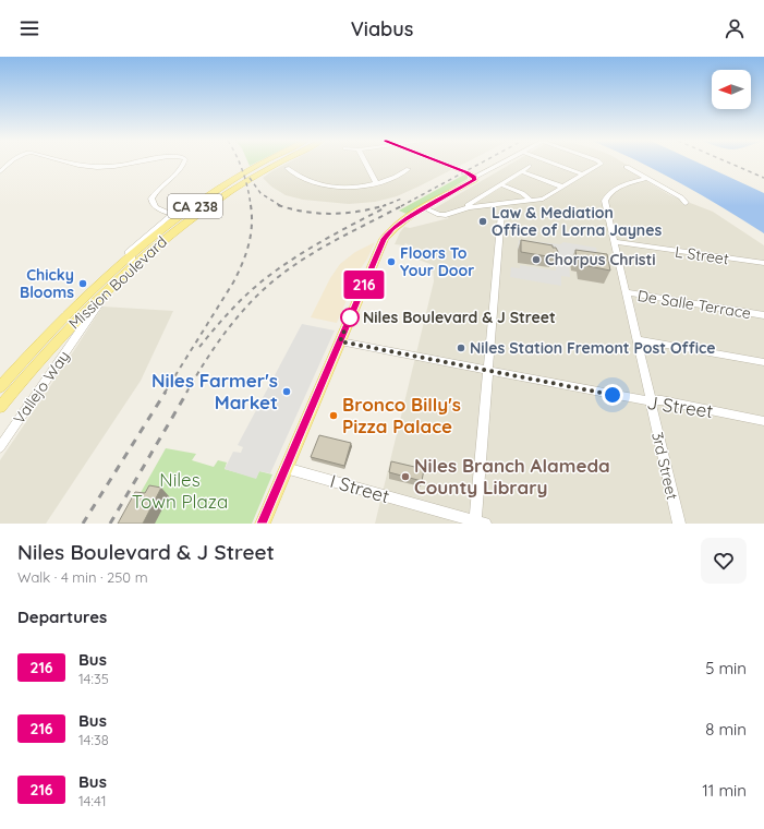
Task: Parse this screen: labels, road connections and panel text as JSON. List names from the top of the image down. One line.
{"streets":{"main road":["CA 238","Mission Boulevard"],"street":["L Street","De Salle Terrace","Vallejo Way","J Street","3rd Street","I Street"]},"crossings":[["L Street","3rd Street"],["Mission Boulevard","Vallejo Way"],["De Salle Terrace","3rd Street"],["J Street","3rd Street"]],"parks":["Niles Town Plaza"],"places":["Law & Mediation Office of Lorna Jaynes","Chorpus Christi","Floors To Your Door","Chicky Blooms","Niles Boulevard & J Street","Niles Station Fremont Post Office","Niles Farmer's Market","Bronco Billy's Pizza Palace","Niles Branch Alameda County Library"],"lines":["bus line 216"],"north":"left","page":{"header":"Viabus","on_map":"216","heading":[["Niles Boulevard & J Street","Walk · 4 min · 250 m"],"Departures"],"list":[{"mark":"216","name":"Bus","note":"14:35","value":"5 min"},{"mark":"216","name":"Bus","note":"14:38","value":"8 min"},{"mark":"216","name":"Bus","note":"14:41","value":"11 min"}]}}
